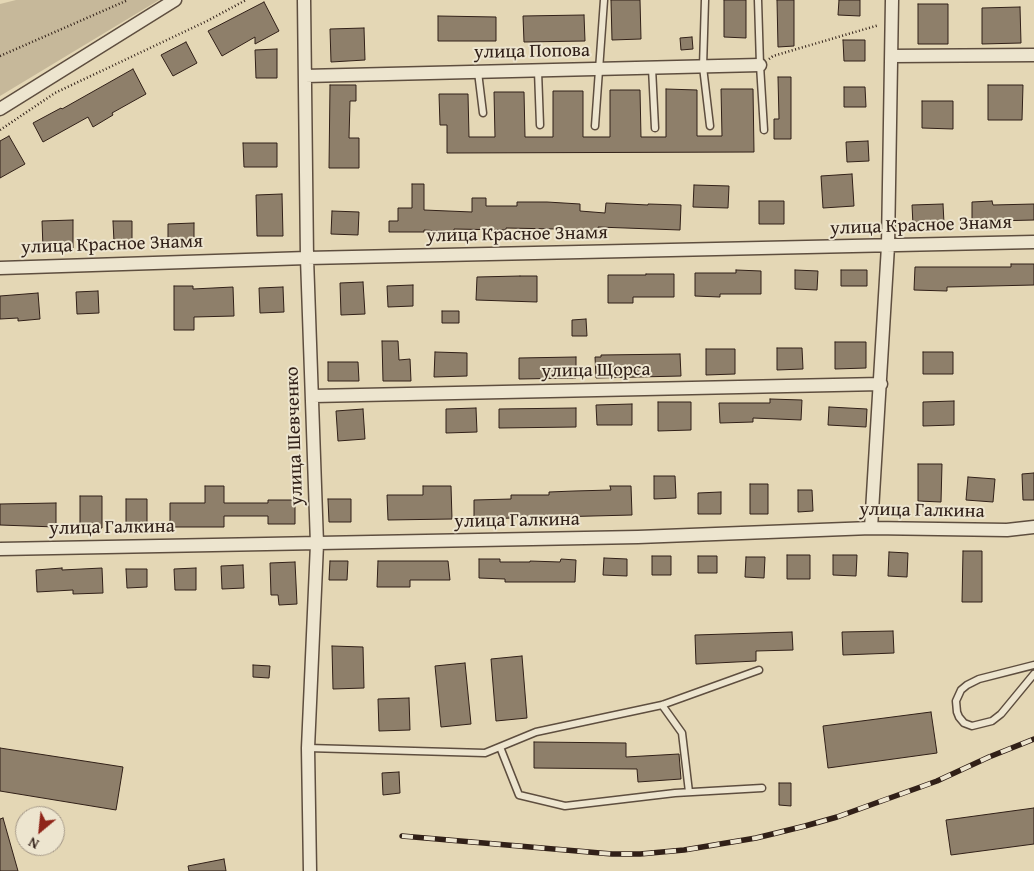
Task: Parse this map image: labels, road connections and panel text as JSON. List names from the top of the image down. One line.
{"streets":{"street":["улица Попова","улица Красное Знамя","улица Щорса","улица Шевченко","улица Галкина"]},"crossings":[["улица Попова","улица Шевченко"],["улица Красное Знамя","улица Шевченко"],["улица Щорса","улица Шевченко"],["улица Шевченко","улица Галкина"]],"north":"bottom left"}
